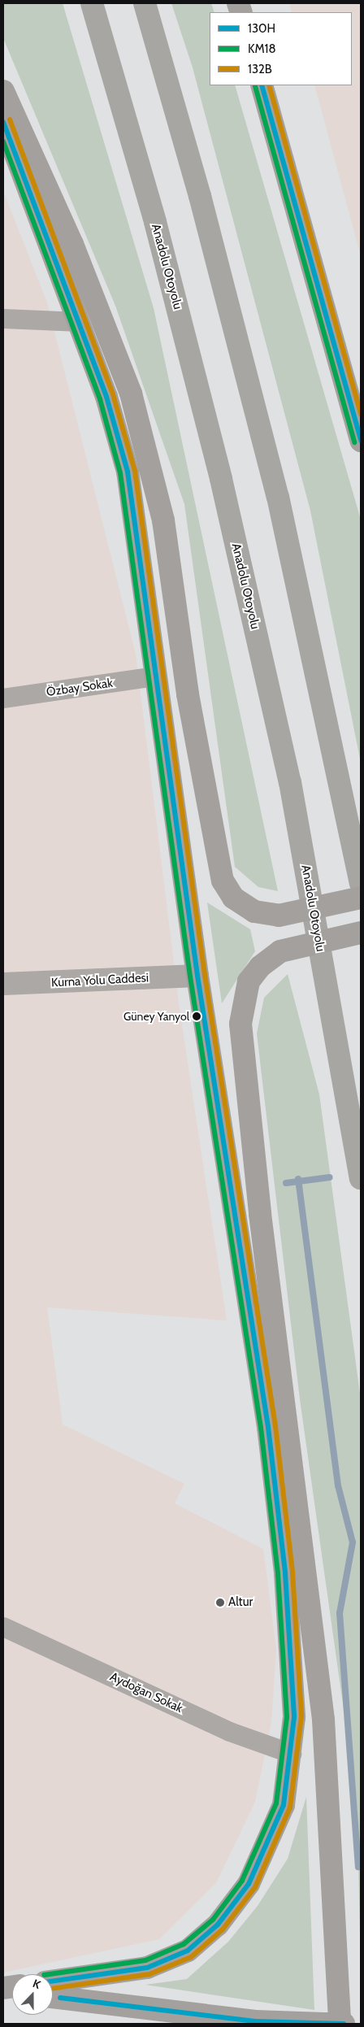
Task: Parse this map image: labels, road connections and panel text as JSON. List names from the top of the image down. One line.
{"streets":{"highway":["Anadolu Otoyolu"],"street":["Özbay Sokak","Kurna Yolu Caddesi","Aydoğan Sokak"]},"places":["Güney Yanyol","Altur"],"lines":["transit line 130H","transit line 132B","transit line KM18"],"legend":["130H","KM18","132B"],"north":"top"}
